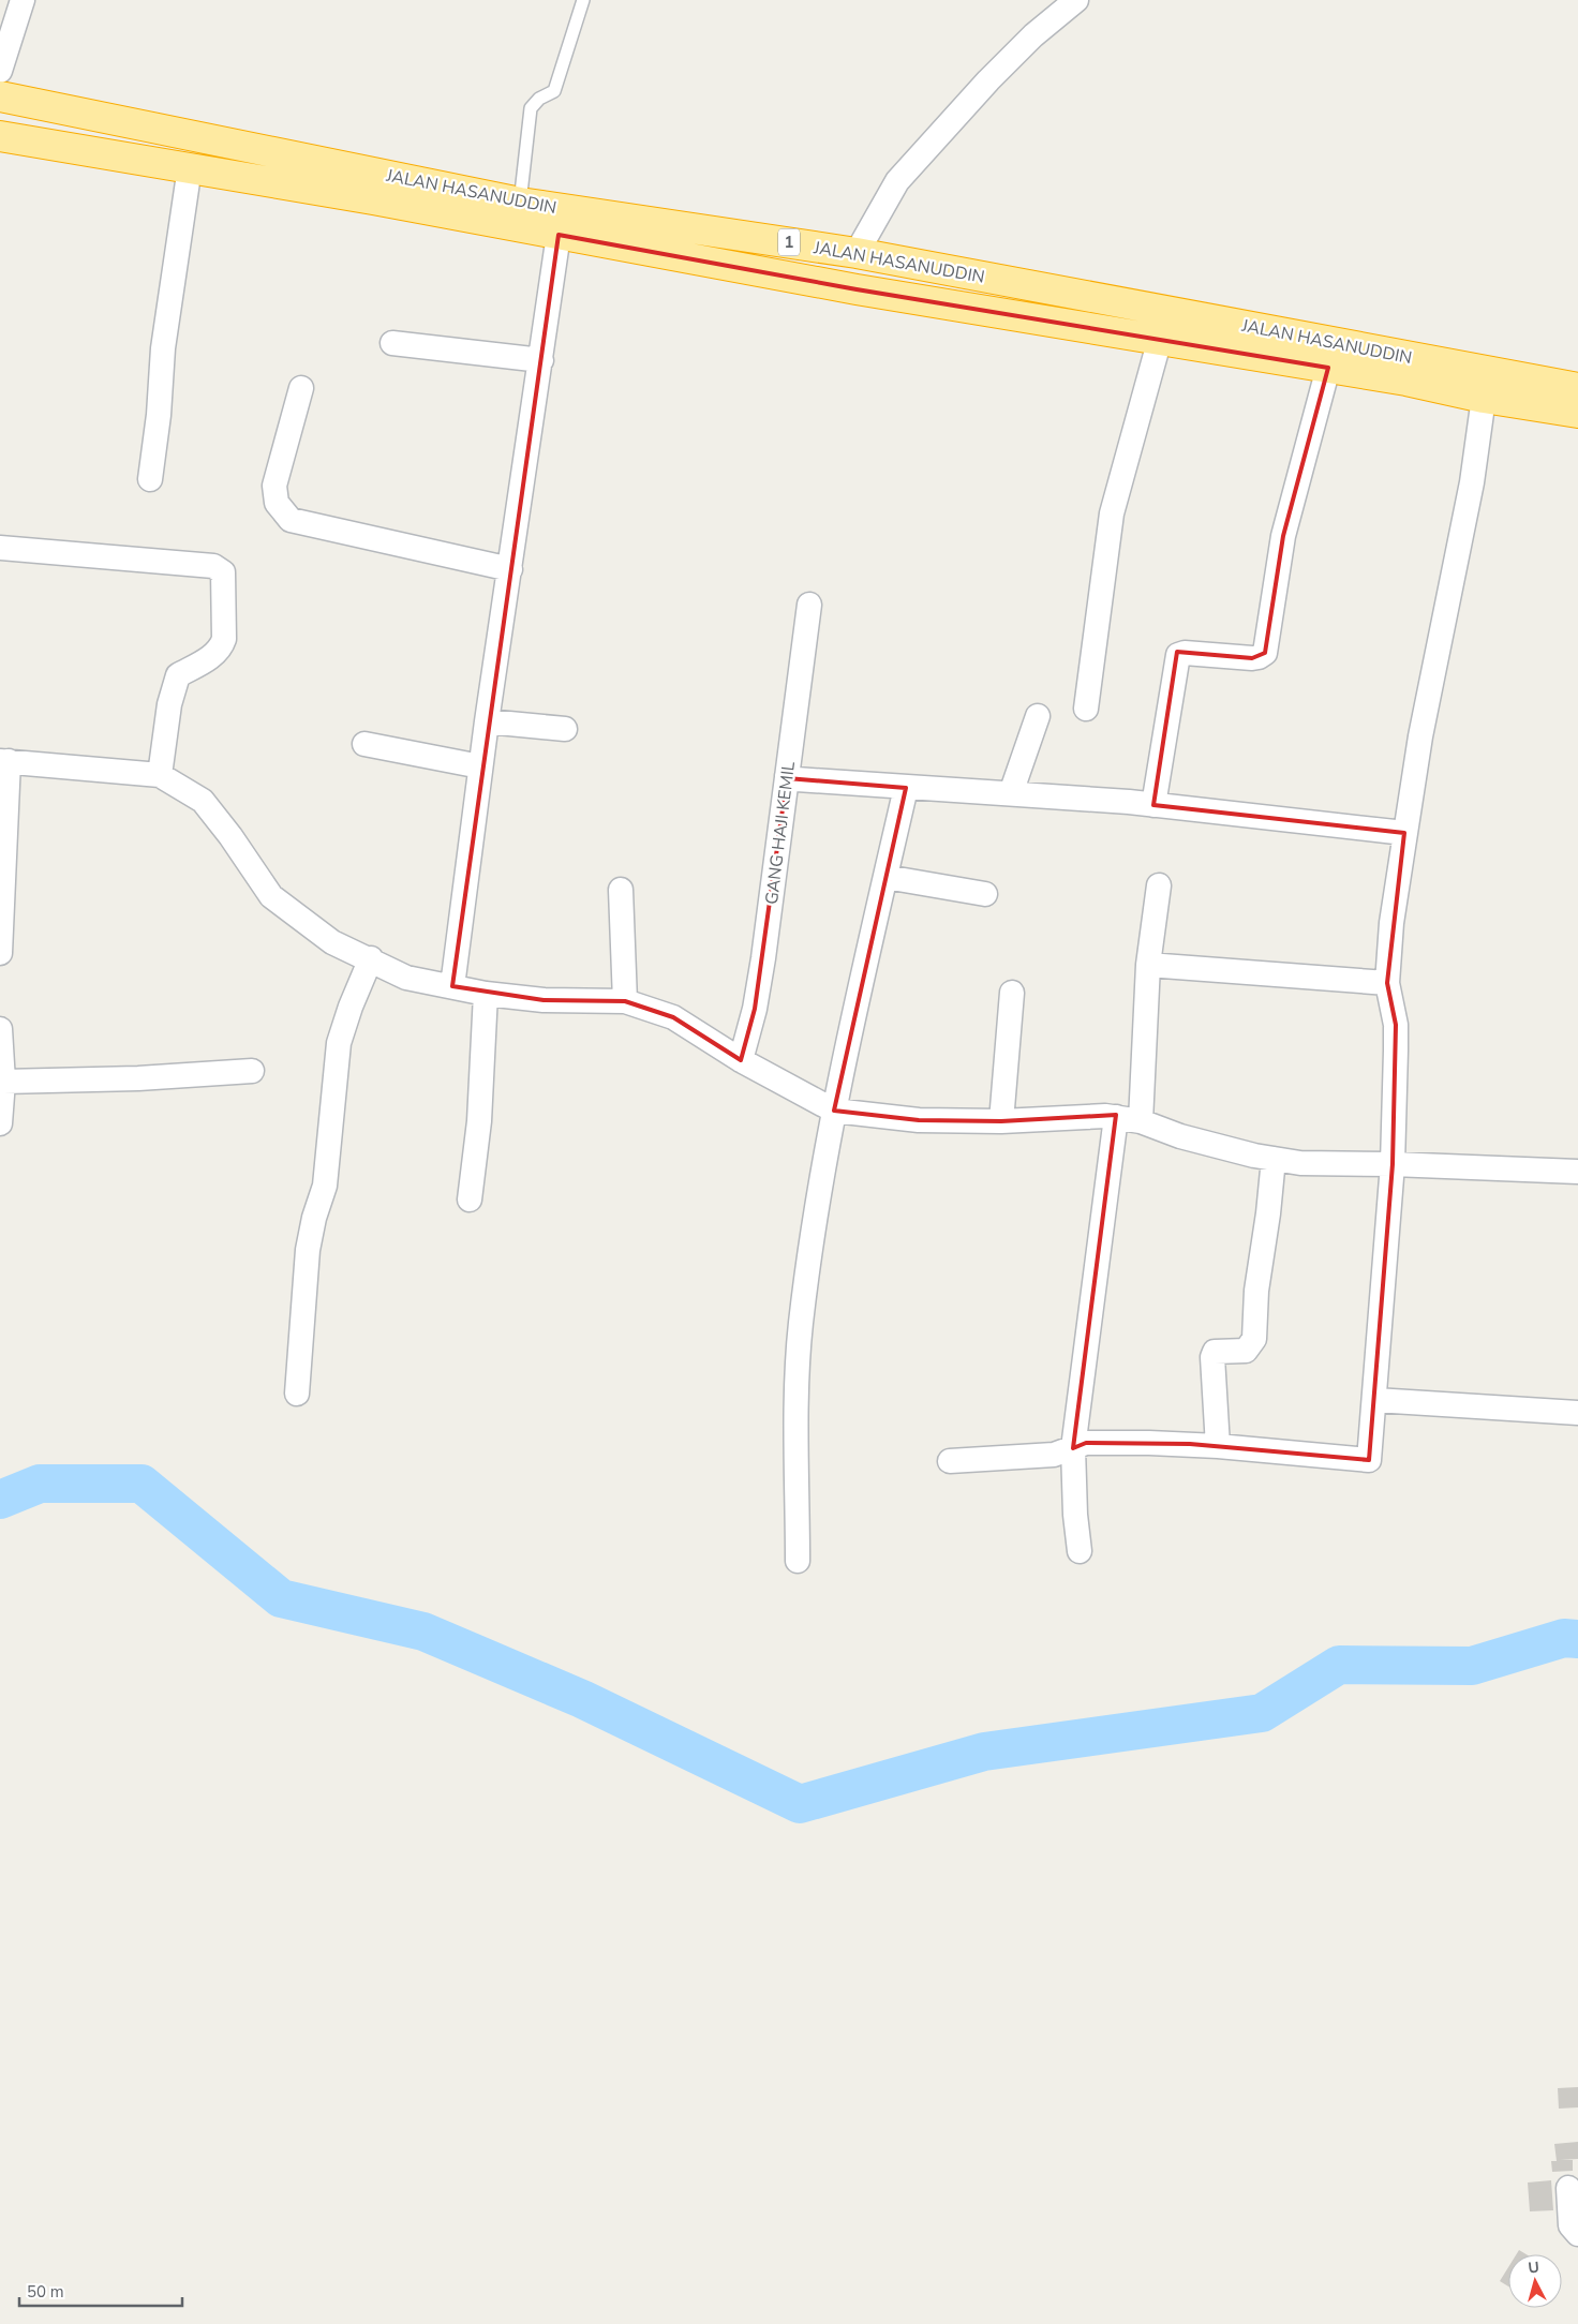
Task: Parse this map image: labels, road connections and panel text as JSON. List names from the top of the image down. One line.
{"streets":{"highway":["JALAN HASANUDDIN","1"],"street":["GANG HAJI KEMIL"]},"scale_bar":"50 m","north":"top"}
